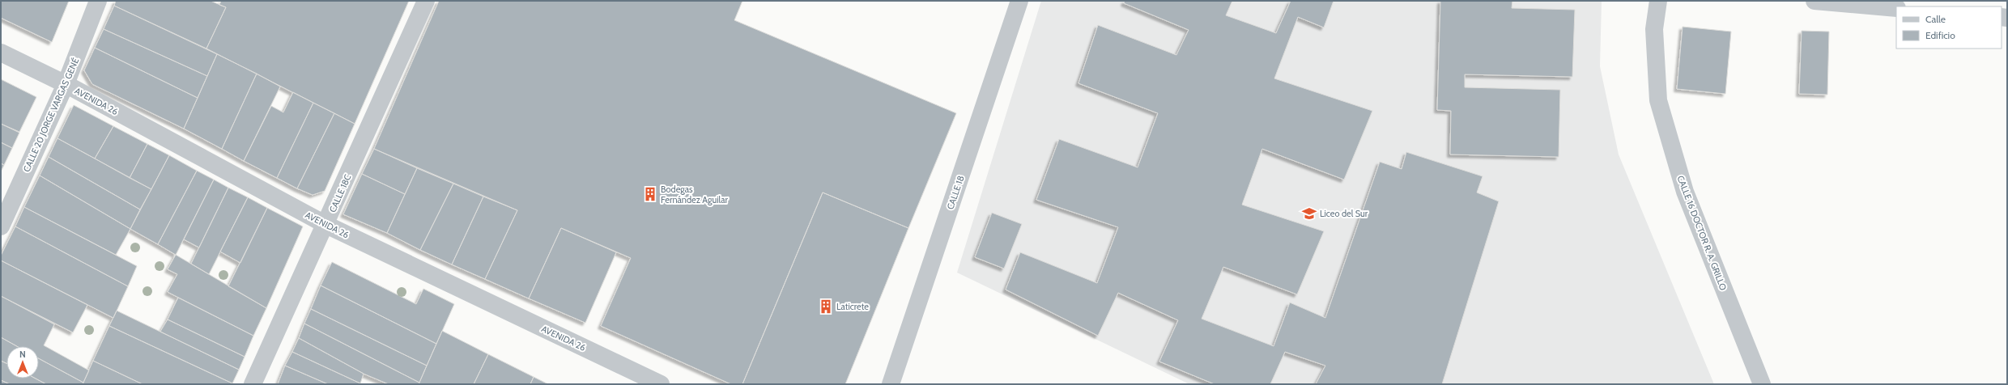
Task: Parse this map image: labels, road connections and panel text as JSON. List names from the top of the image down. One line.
{"streets":{"street":["AVENIDA 26","CALLE 20 JORGE VARGAS GENÉ","CALLE 18","CALLE 18C","CALLE 16 DOCTOR R. A. GRILLO"]},"crossings":[["AVENIDA 26","CALLE 20 JORGE VARGAS GENÉ"],["AVENIDA 26","CALLE 18C"]],"places":{"building":["Bodegas Fernández Aguilar","Laticrete"],"school or university":["Liceo del Sur"]},"legend":["Calle","Edificio"],"north":"top"}
